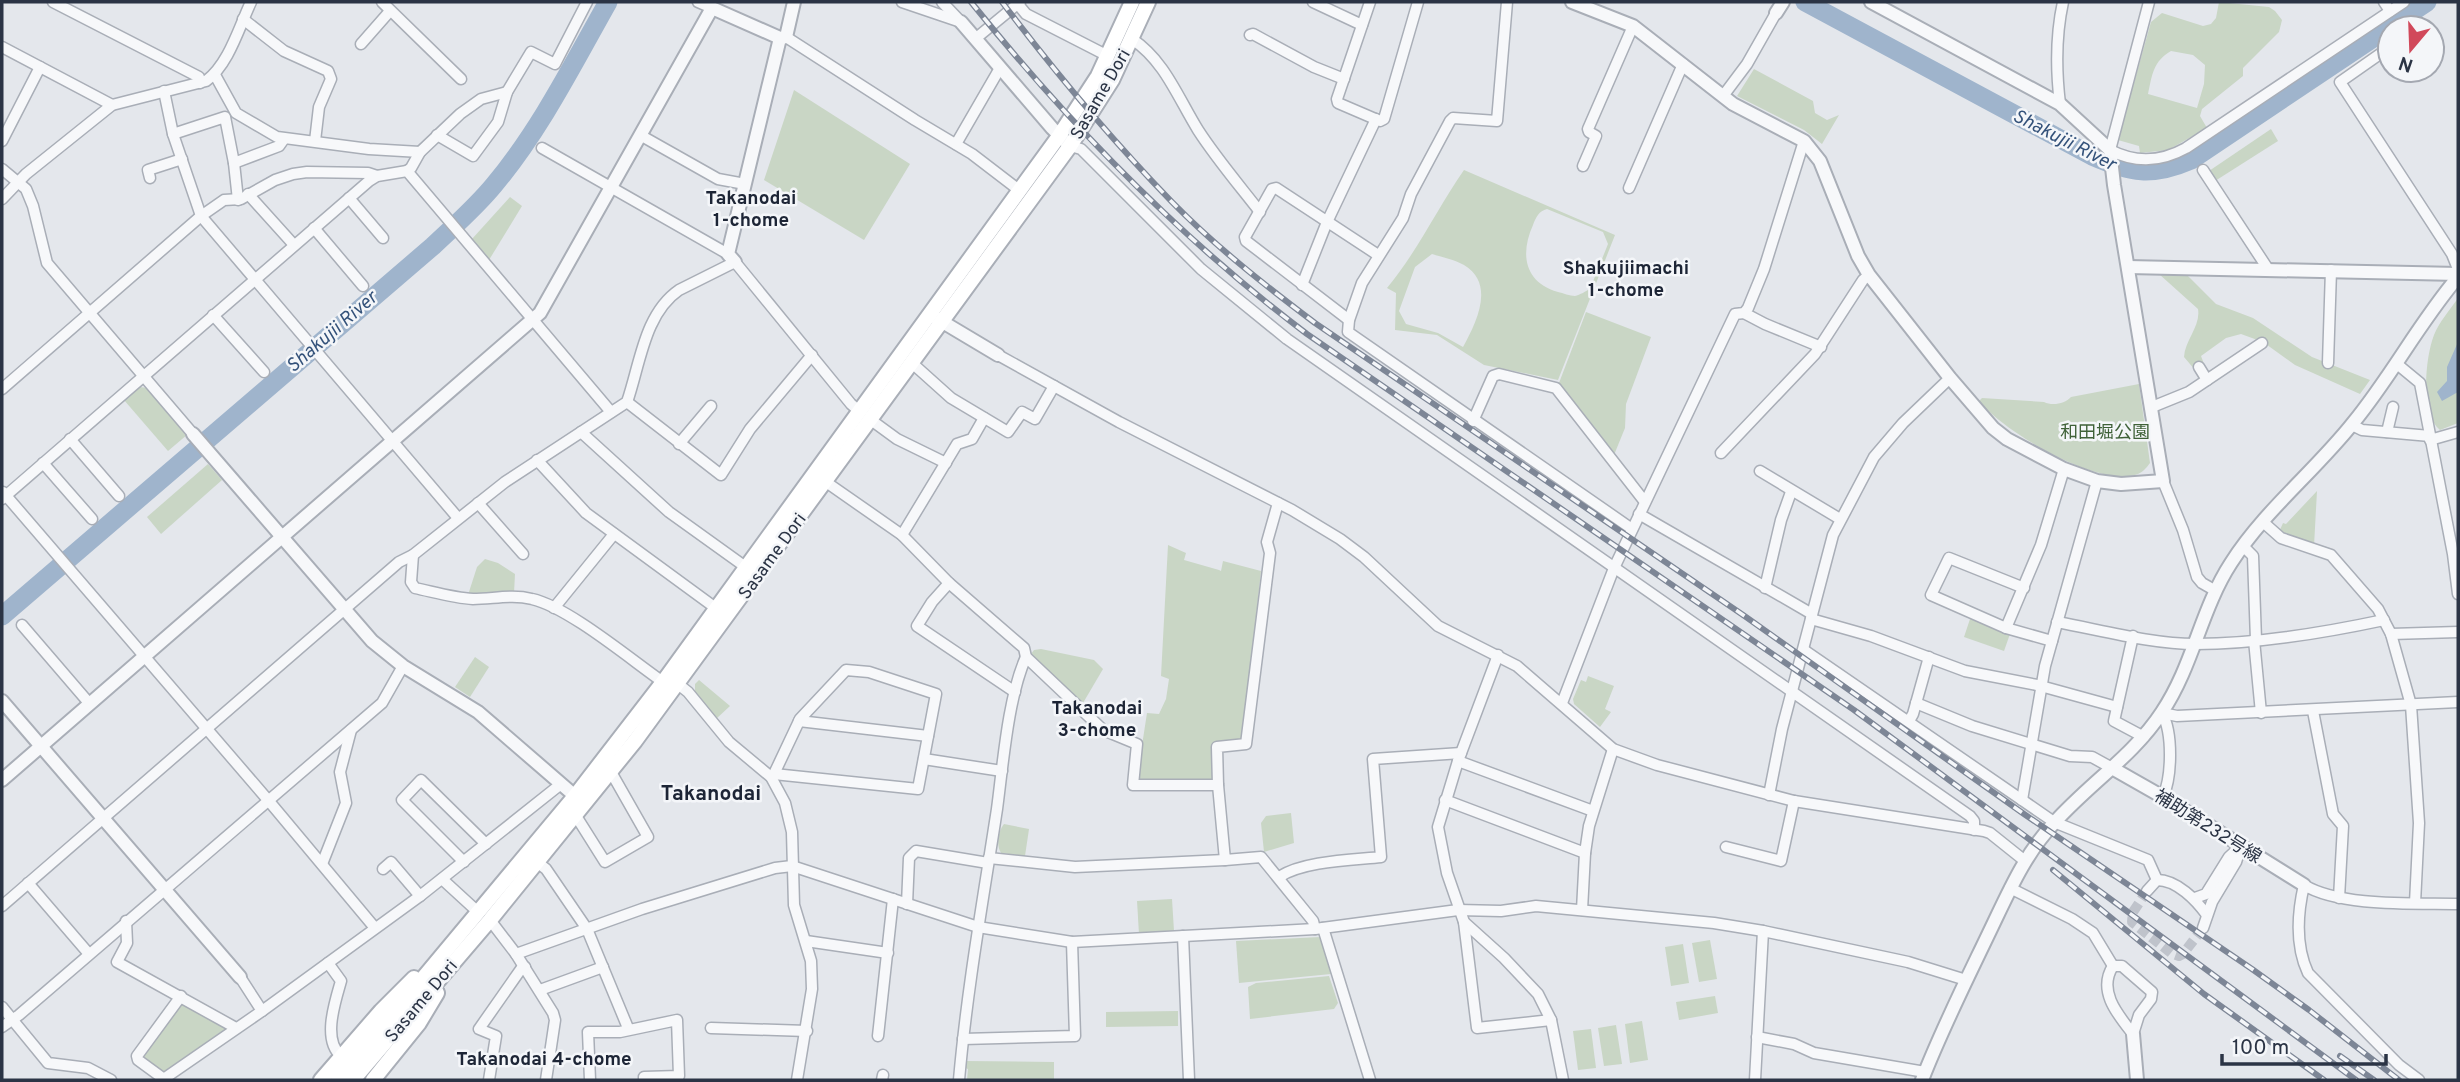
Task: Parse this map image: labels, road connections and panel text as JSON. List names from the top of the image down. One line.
{"streets":{"main road":["Sasame Dori"],"street":["補助第232号線"]},"districts":["Takanodai 1-chome","Shakujiimachi 1-chome","Takanodai 3-chome","Takanodai","Takanodai 4-chome"],"water":["Shakujii River"],"parks":["和田堀公園"],"scale_bar":"100 m","north":"bottom"}
